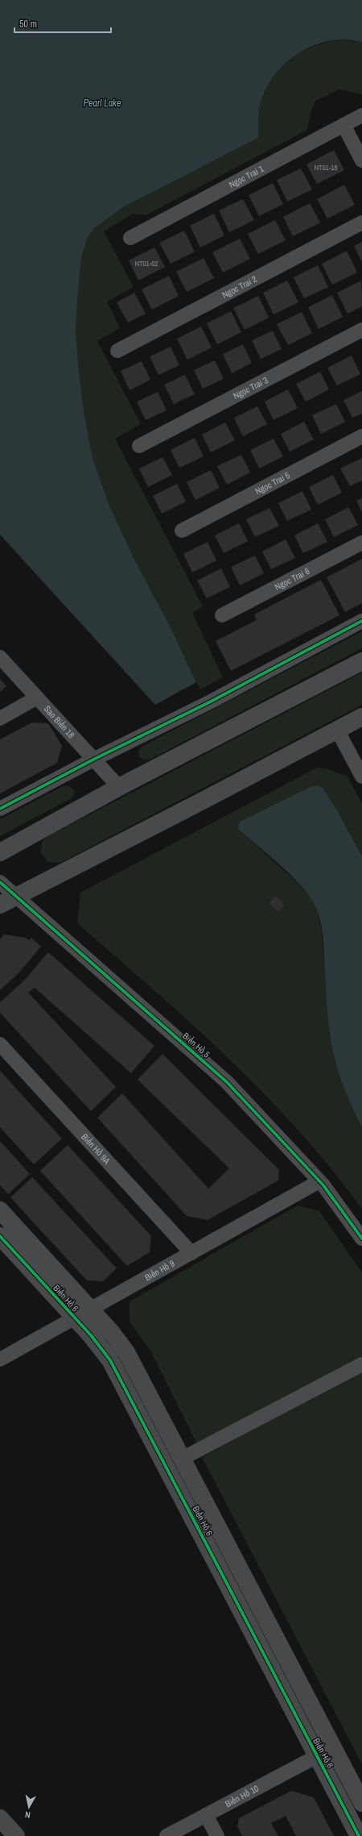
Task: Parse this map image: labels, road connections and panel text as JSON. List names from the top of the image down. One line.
{"streets":{"street":["Ngọc Trai 1","Ngọc Trai 2","Ngọc Trai 3","Ngọc Trai 5","Ngọc Trai 6","Sao Biển 18","Biển Hồ 5","Biển Hồ 9A","Biển Hồ 9","Biển Hồ 6","Biển Hồ 10"]},"crossings":[["Biển Hồ 5","Biển Hồ 9"],["Biển Hồ 9A","Biển Hồ 9"],["Biển Hồ 9","Biển Hồ 6"],["Biển Hồ 6","Biển Hồ 10"]],"water":["Pearl Lake"],"house_numbers":["NT01-18","NT01-02"],"scale_bar":"50 m","north":"bottom"}
